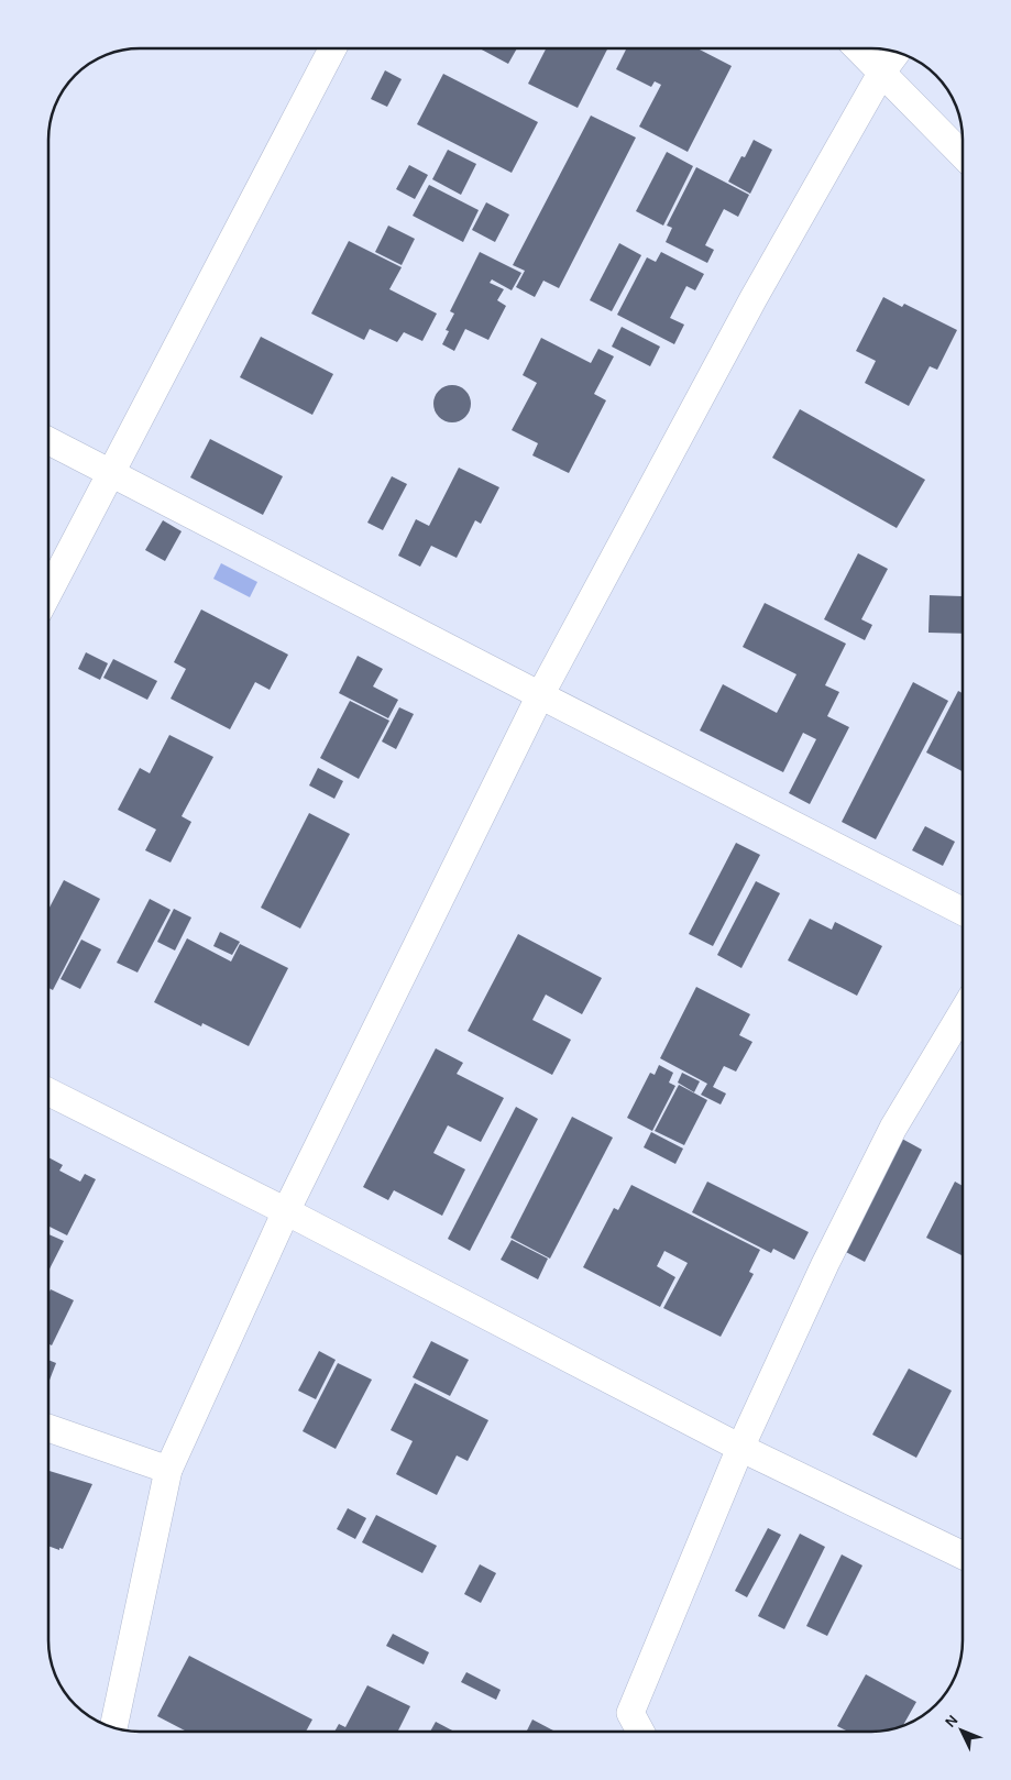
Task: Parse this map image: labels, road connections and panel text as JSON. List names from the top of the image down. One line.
{"north":"top left"}
